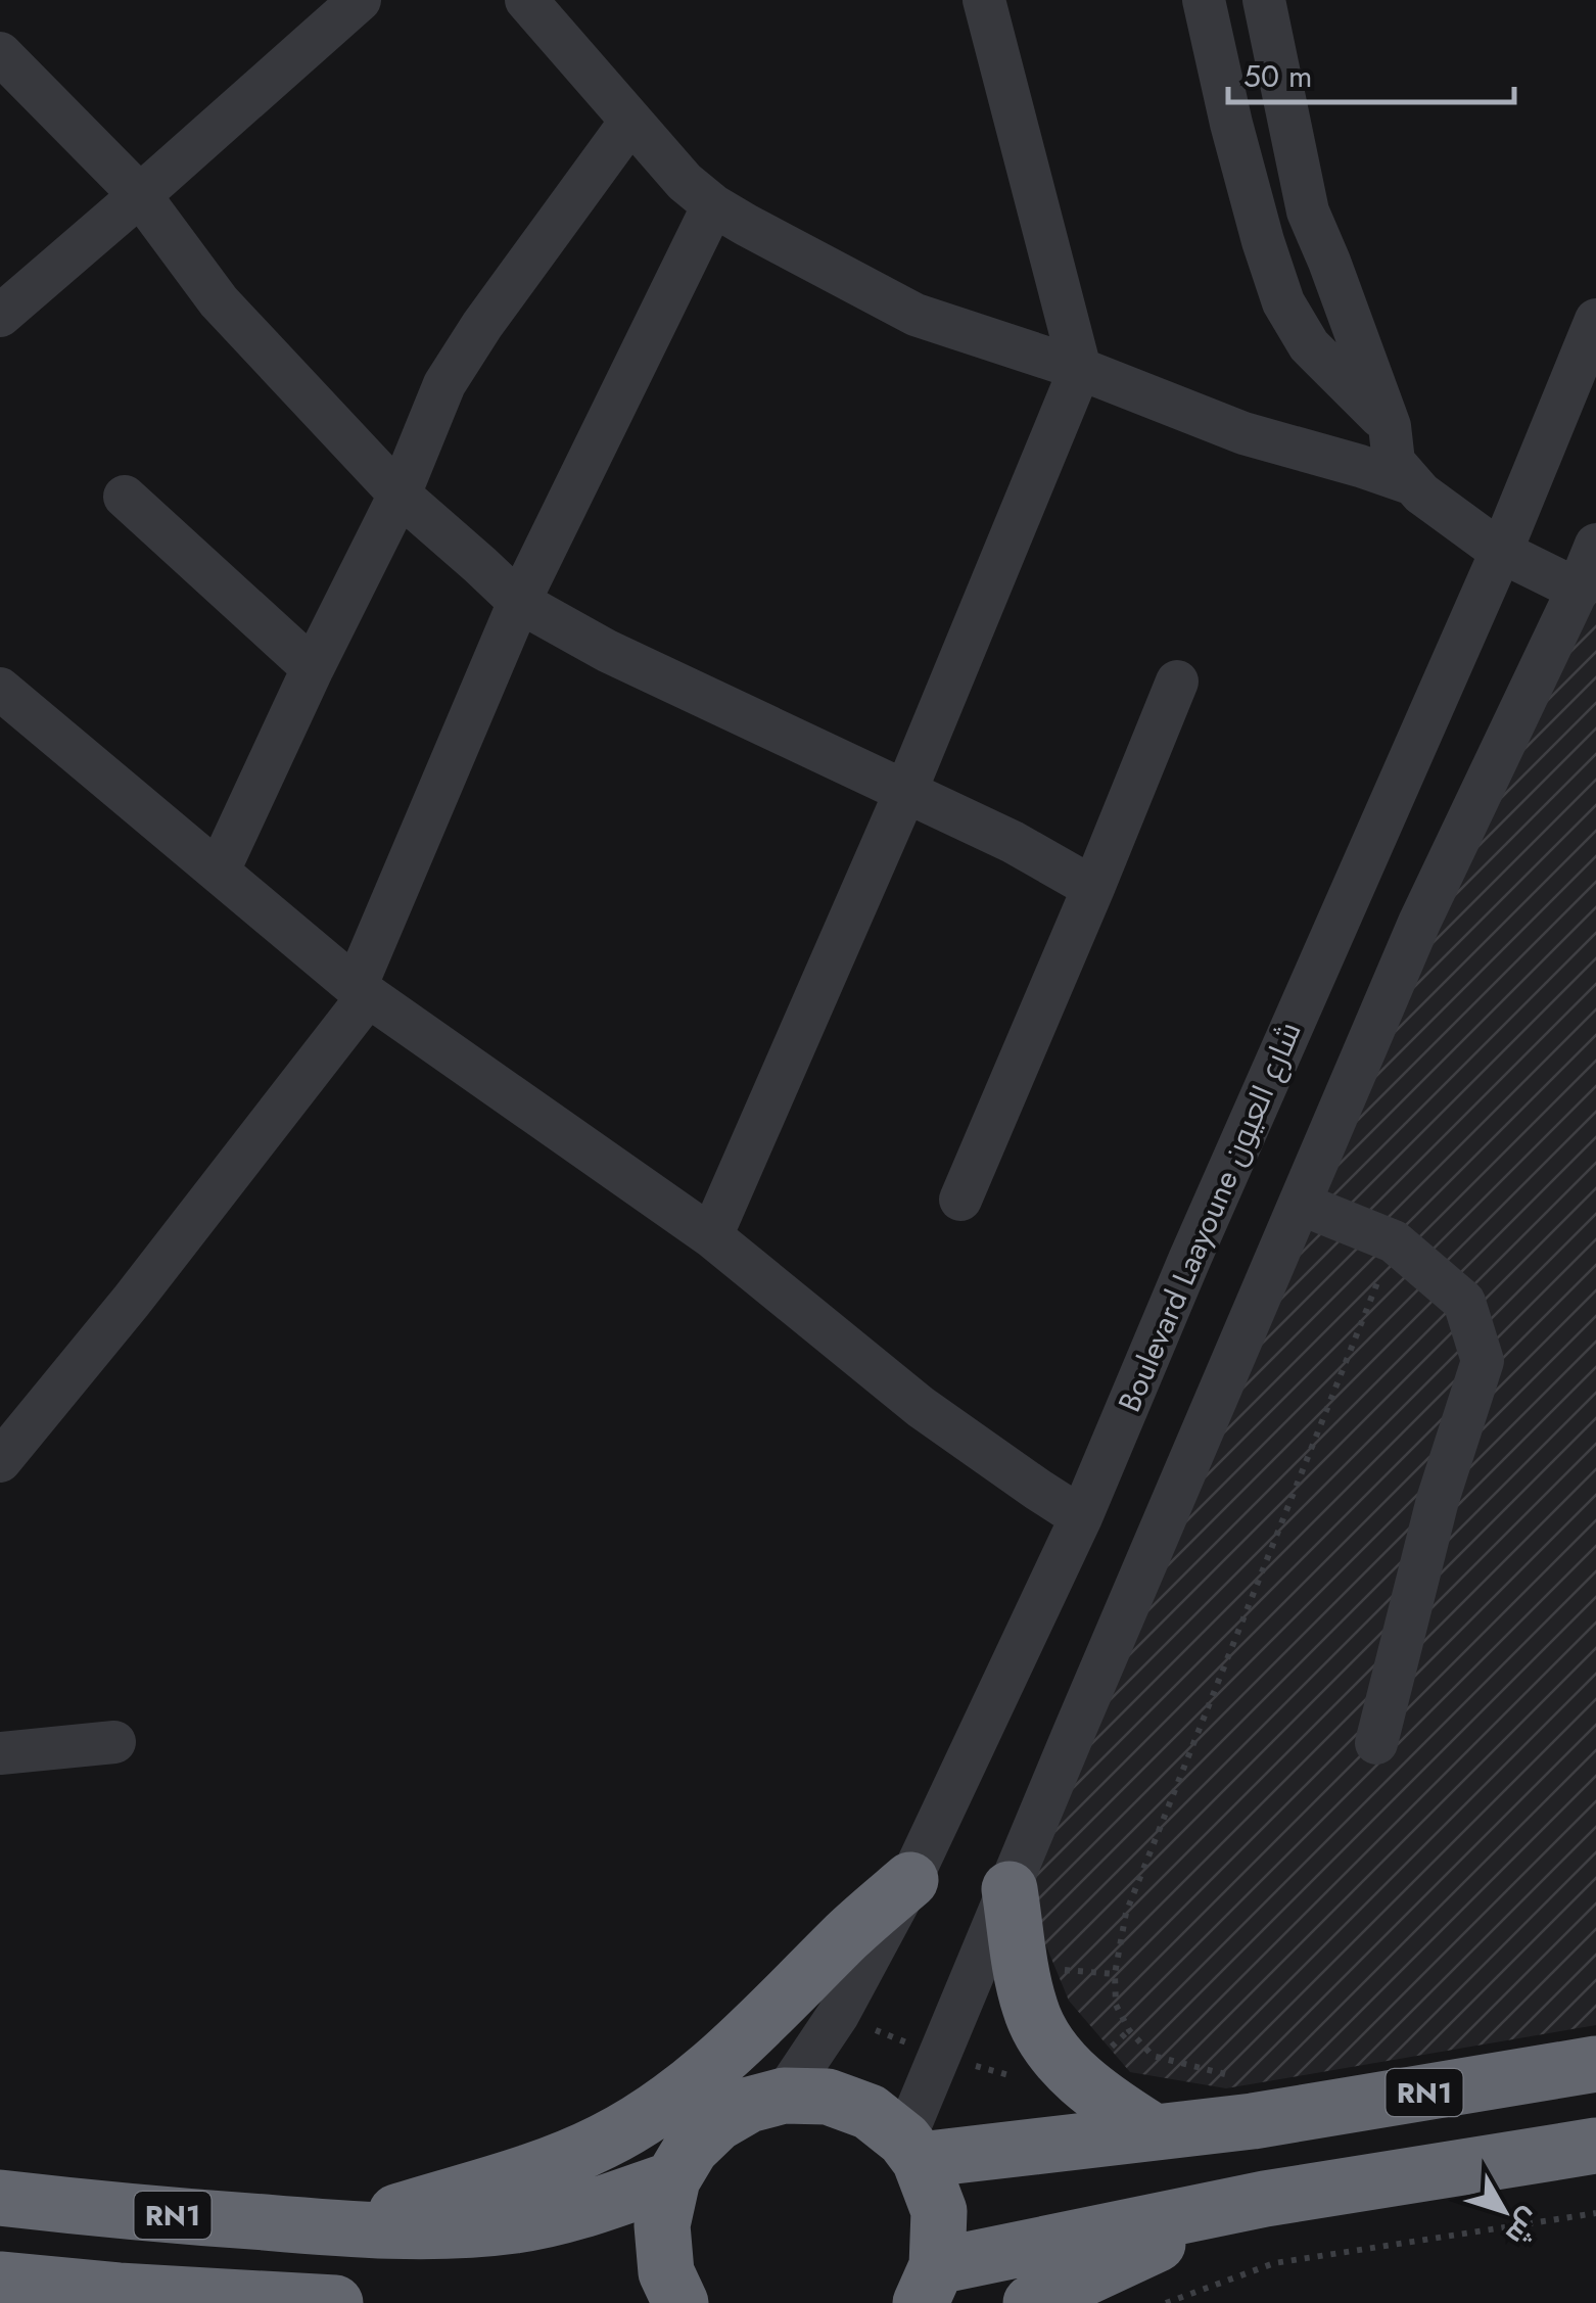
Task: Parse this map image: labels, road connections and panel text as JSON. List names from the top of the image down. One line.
{"streets":{"highway":["RN1"],"street":["Boulevard Laayoune شارع العيون"]},"scale_bar":"50 m","north":"bottom right"}
